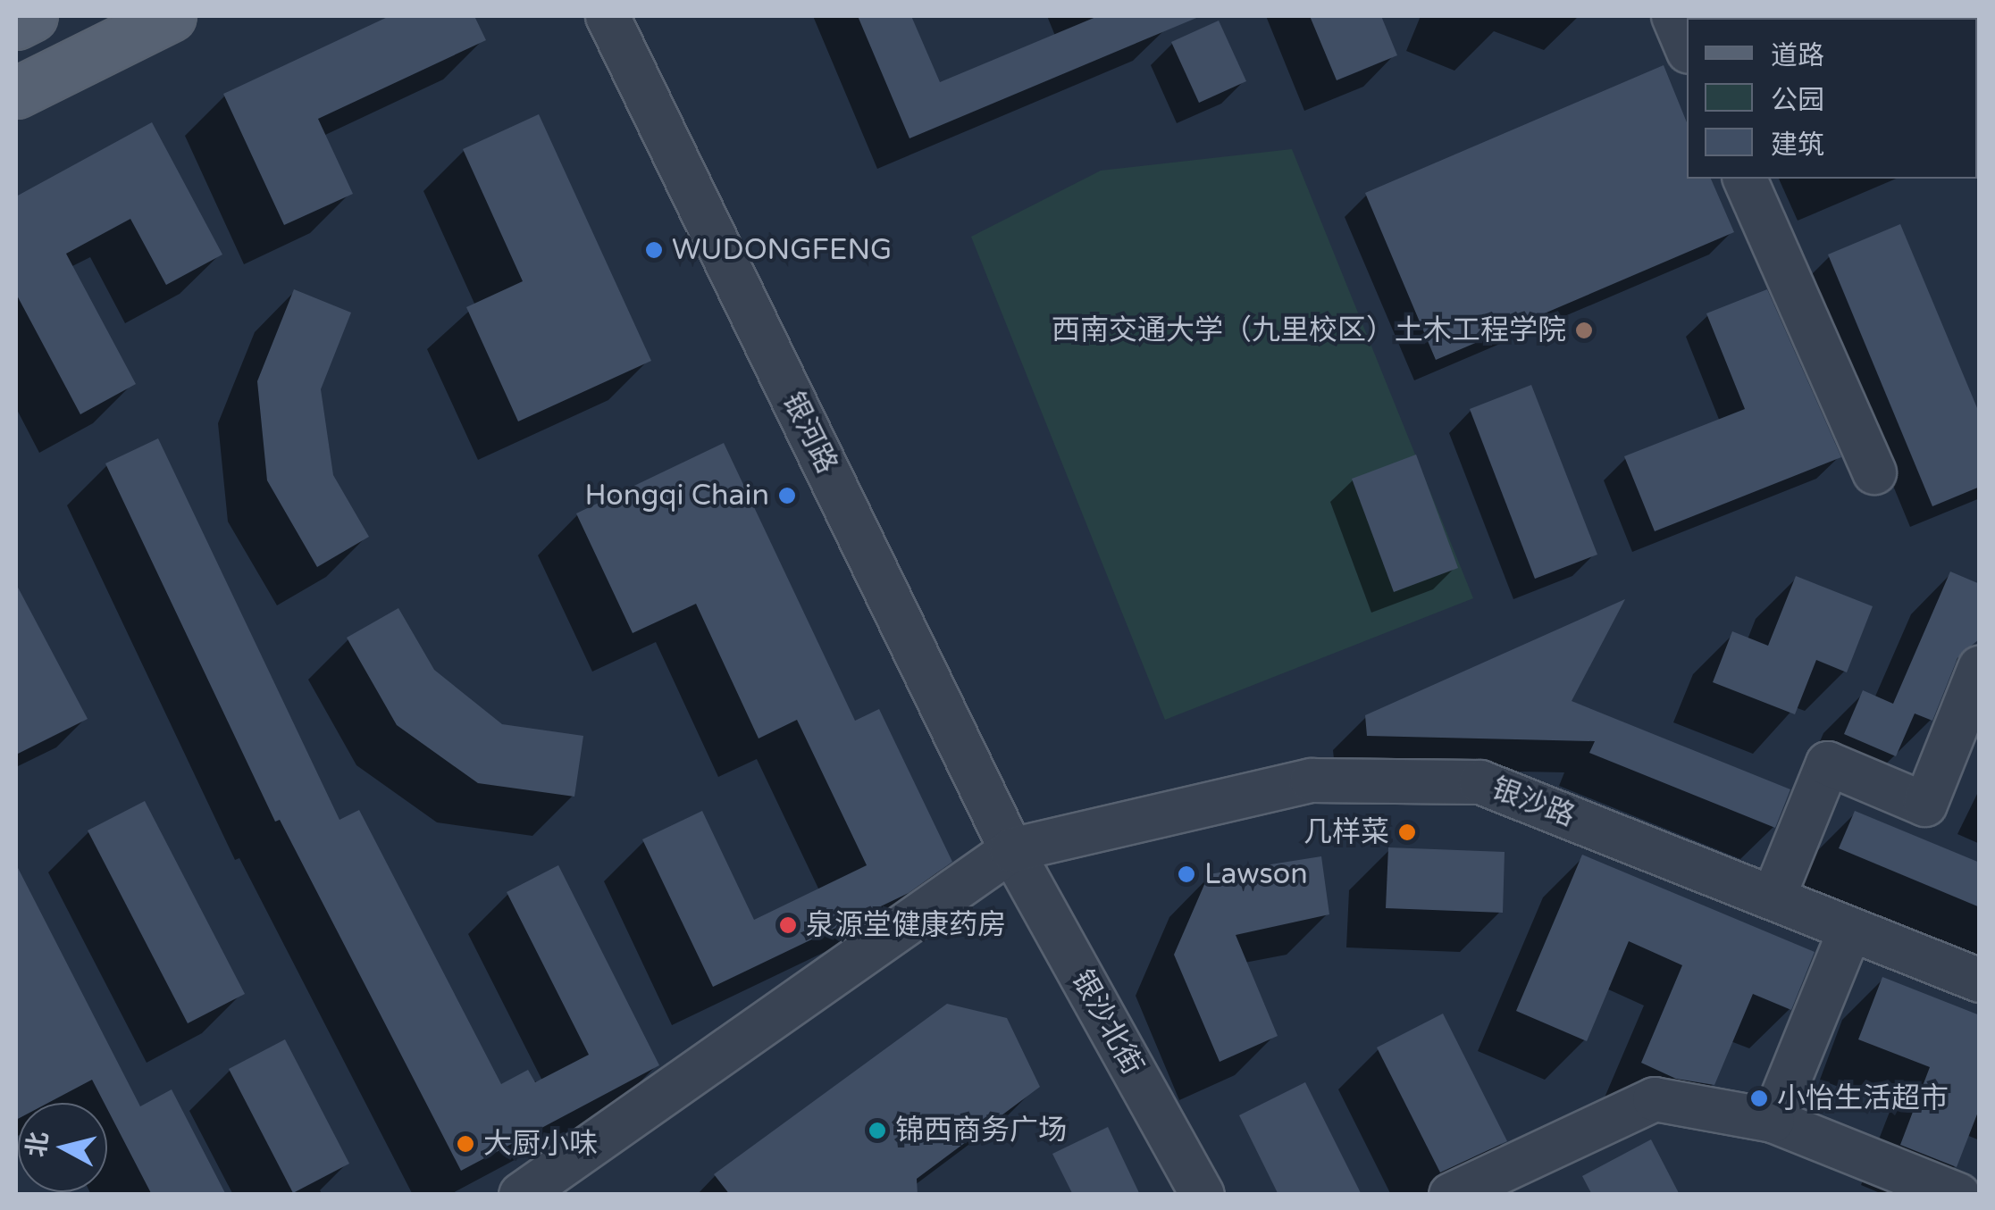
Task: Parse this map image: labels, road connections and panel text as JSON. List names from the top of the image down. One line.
{"streets":{"street":["银河路","银沙路","银沙北街"]},"crossings":[["银河路","银沙路"],["银河路","银沙北街"],["银沙路","银沙北街"]],"places":["WUDONGFENG","西南交通大学（九里校区）土木工程学院","Hongqi Chain","几样菜","Lawson","泉源堂健康药房","小怡生活超市","锦西商务广场","大厨小味"],"legend":["道路","公园","建筑"],"north":"left"}
